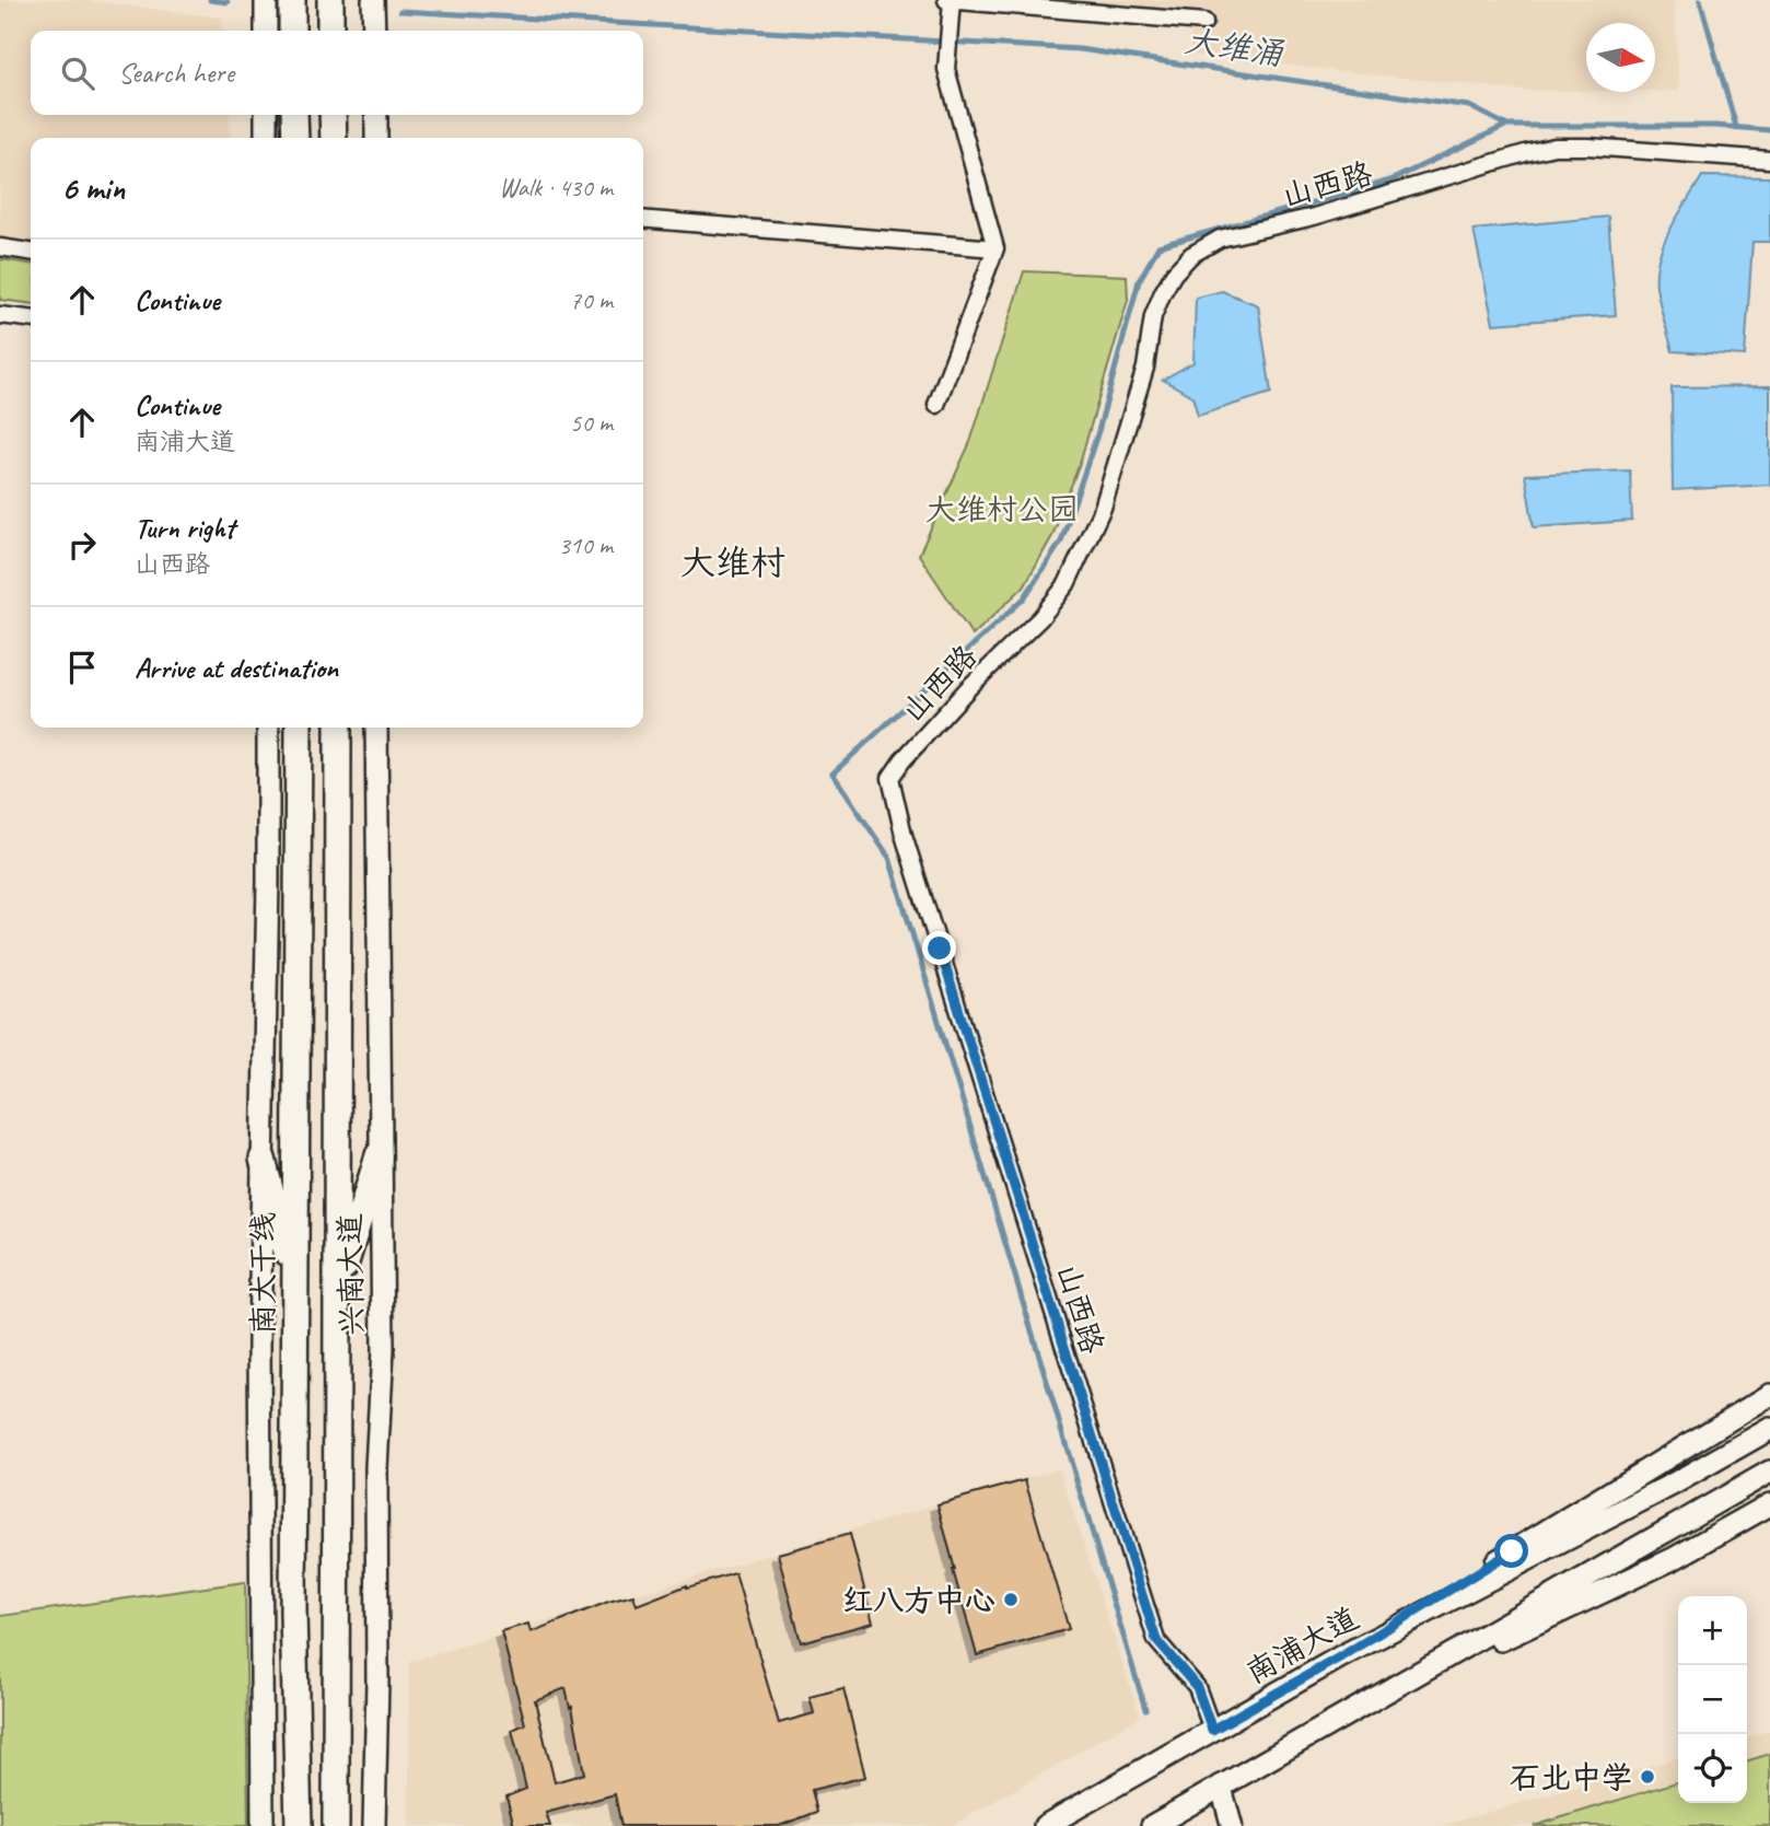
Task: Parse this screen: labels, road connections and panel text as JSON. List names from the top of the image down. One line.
{"streets":{"highway":["南大干线"],"main road":["兴南大道","南浦大道"],"street":["山西路"]},"crossings":[["山西路","南浦大道"]],"districts":["大维村"],"water":["大维涌"],"parks":["大维村公园"],"places":["红八方中心","石北中学"],"north":"right","page":{"search":"Search here","heading":["6 min","Walk · 430 m"],"list":[["Continue","70 m"],["Continue","南浦大道","50 m"],["Turn right","山西路","310 m"],"Arrive at destination"],"map_buttons":["+","−"]}}
